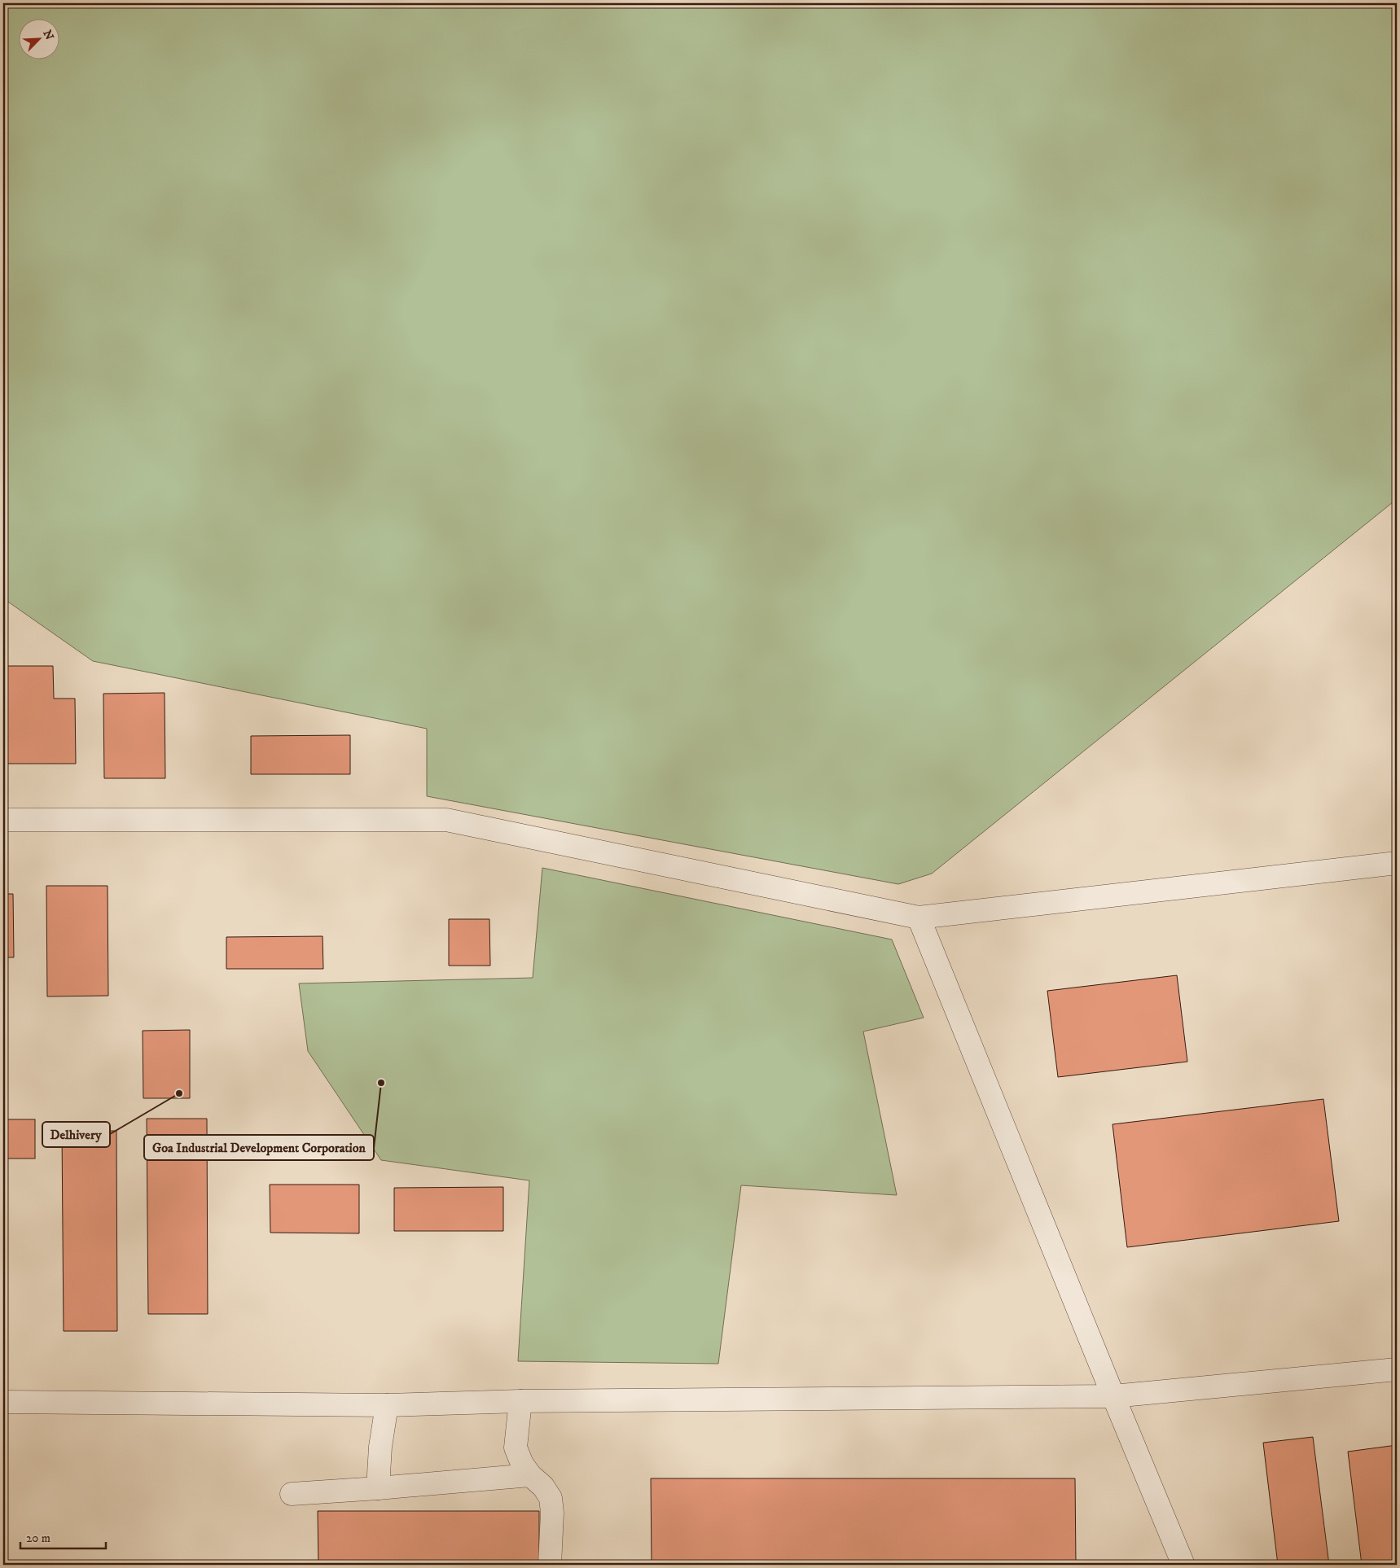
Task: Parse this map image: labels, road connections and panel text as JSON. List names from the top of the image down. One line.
{"places":["Goa Industrial Development Corporation","Delhivery"],"scale_bar":"20 m","north":"top right"}
